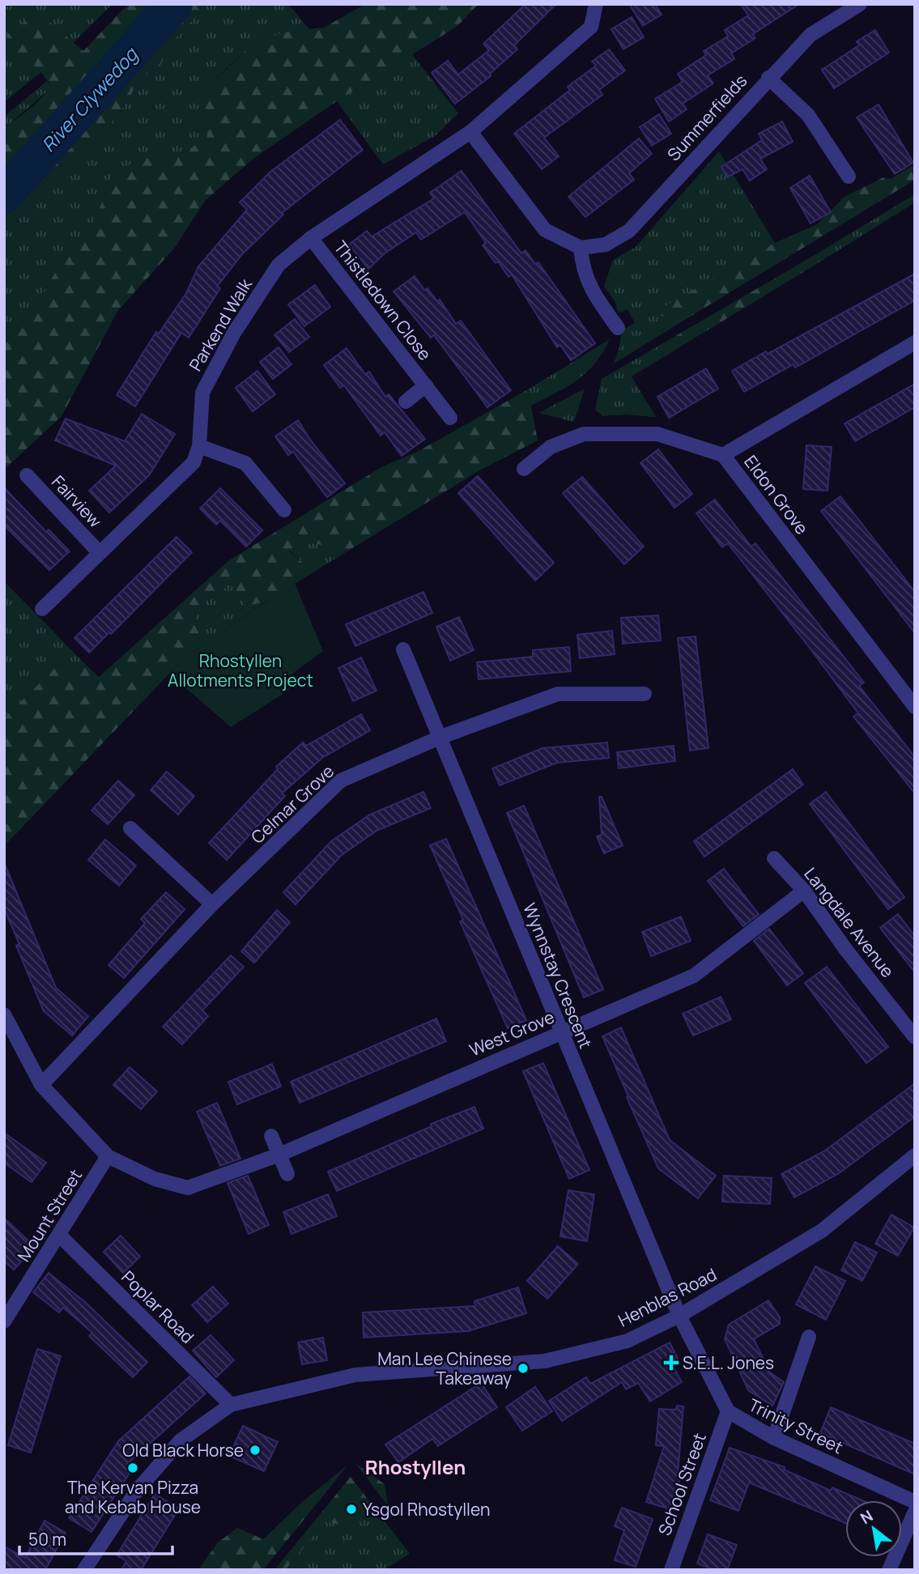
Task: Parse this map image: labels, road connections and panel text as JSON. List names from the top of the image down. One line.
{"streets":{"street":["Summerfields","Thistledown Close","Parkend Walk","Eldon Grove","Fairview","Celmar Grove","Langdale Avenue","Wynnstay Crescent","West Grove","Mount Street","Henblas Road","Poplar Road","Trinity Street","School Street"]},"crossings":[["Thistledown Close","Parkend Walk"],["Parkend Walk","Fairview"],["Celmar Grove","Wynnstay Crescent"],["Langdale Avenue","West Grove"],["Wynnstay Crescent","West Grove"],["Wynnstay Crescent","Henblas Road"],["Wynnstay Crescent","Trinity Street"],["West Grove","Mount Street"],["Mount Street","Poplar Road"],["Henblas Road","Poplar Road"],["Henblas Road","Trinity Street"],["Trinity Street","School Street"]],"districts":["Rhostyllen"],"water":["River Clywedog"],"parks":["Rhostyllen Allotments Project"],"places":{"health":["S.E.L. Jones"],"other":["Man Lee Chinese Takeaway","Old Black Horse","The Kervan Pizza and Kebab House","Ysgol Rhostyllen"]},"scale_bar":"50 m","north":"top left"}
